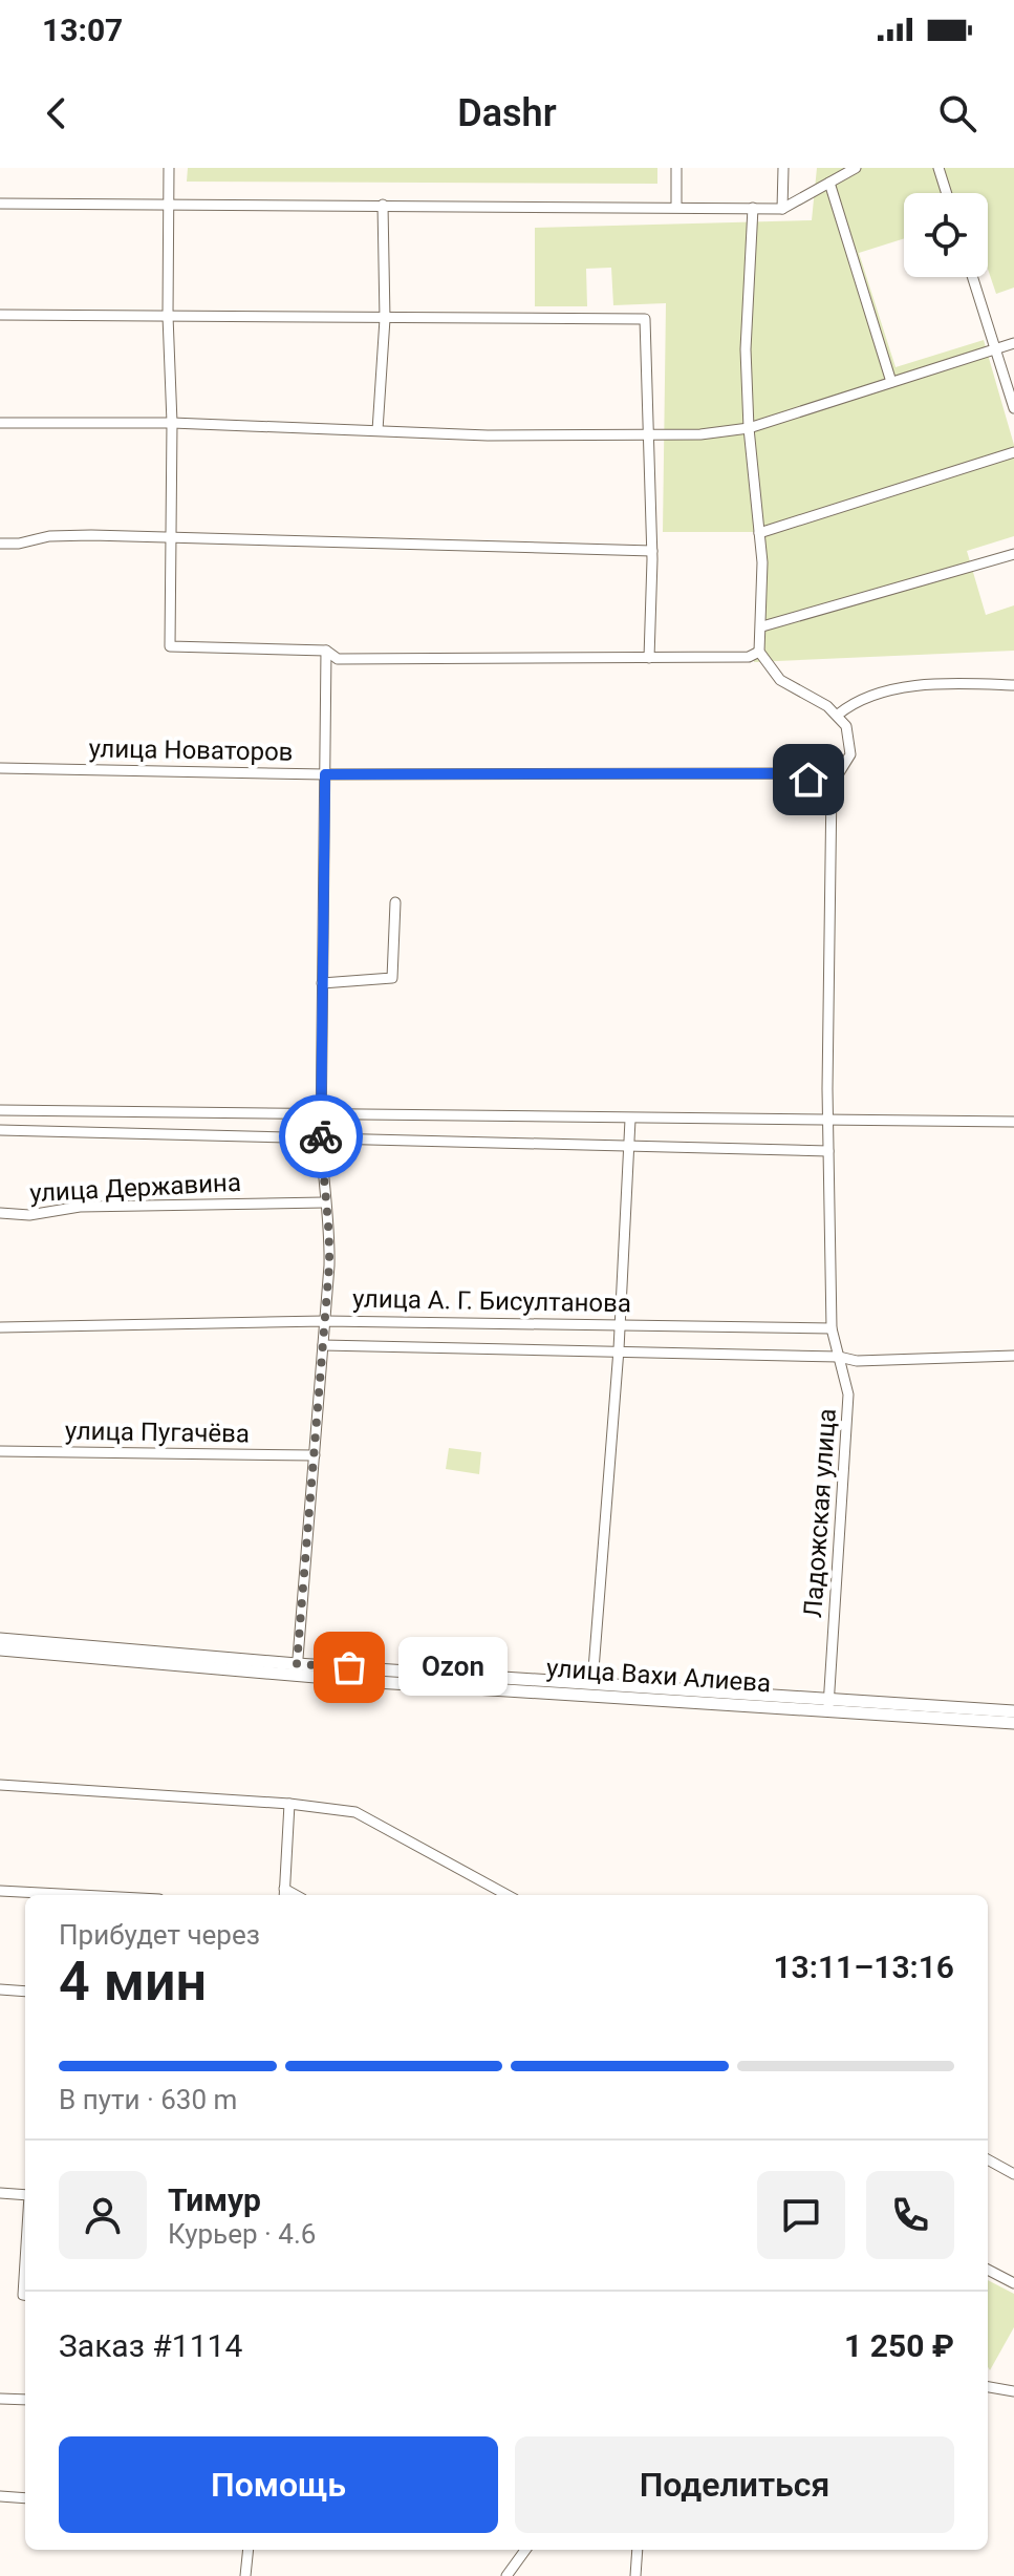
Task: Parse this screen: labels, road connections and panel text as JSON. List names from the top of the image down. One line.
{"streets":{"main road":["улица Вахи Алиева"],"street":["улица Новаторов","улица Державина","улица А. Г. Бисултанова","улица Пугачёва","Ладожская улица"]},"crossings":[["улица Новаторов","Ладожская улица"],["улица А. Г. Бисултанова","Ладожская улица"],["Ладожская улица","улица Вахи Алиева"]],"places":["Ozon"],"page":{"status":"13:07","header":"Dashr","bubble":"Ozon","heading":["4 мин","Прибудет через","13:11–13:16"],"panel":["Тимур","Курьер · 4.6","Заказ #1114","1 250 ₽"],"bar":"В пути · 630 m","buttons":["Помощь","Поделиться"]}}
